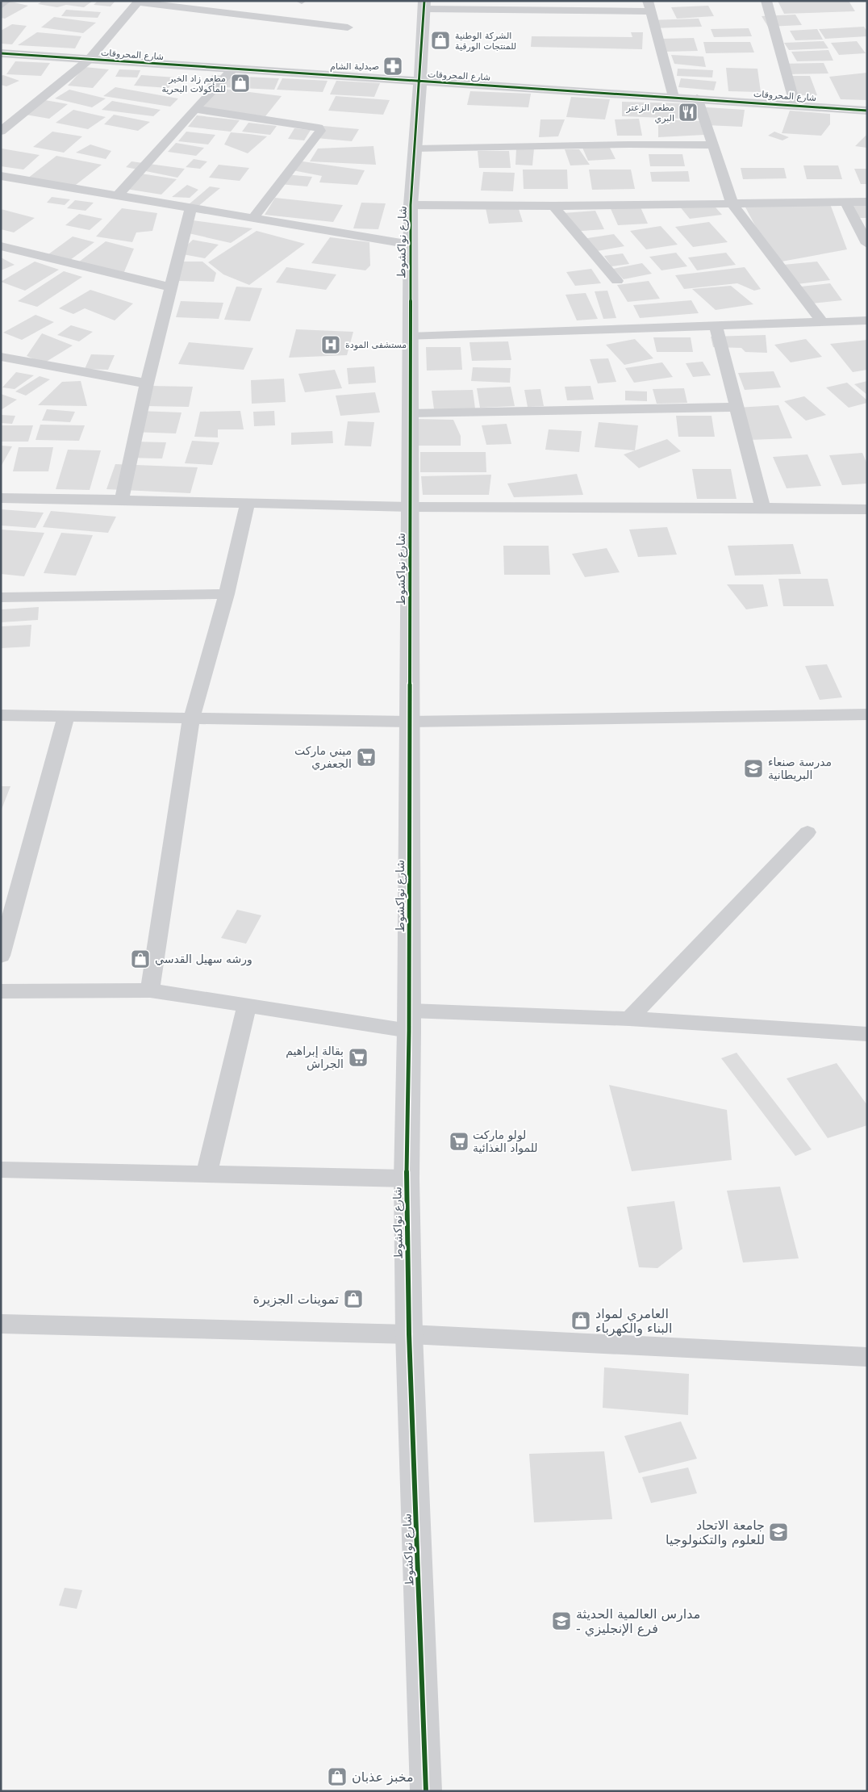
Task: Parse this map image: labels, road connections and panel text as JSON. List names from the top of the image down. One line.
{"streets":{"street":["شارع المحروقات","شارع نواكشوط"]},"crossings":[["شارع المحروقات","شارع نواكشوط"]],"places":{"shop":["الشركة الوطنية للمنتجات الورقية","مطعم زاد الخير للمأكولات البحرية","ورشه سهيل القدسي","تموينات الجزيرة","العامري لمواد البناء والكهرباء","مخبز عذبان"],"pharmacy":["صيدلية الشام"],"restaurant":["مطعم الزعتر البري"],"hospital":["مستشفى المودة"],"supermarket":["ميني ماركت الجعفري","بقالة إبراهيم الجراش","لولو ماركت للمواد الغذائية"],"school or university":["مدرسة صنعاء البريطانية","جامعة الاتحاد للعلوم والتكنولوجيا","مدارس العالمية الحديثة - فرع الإنجليزي"]}}
